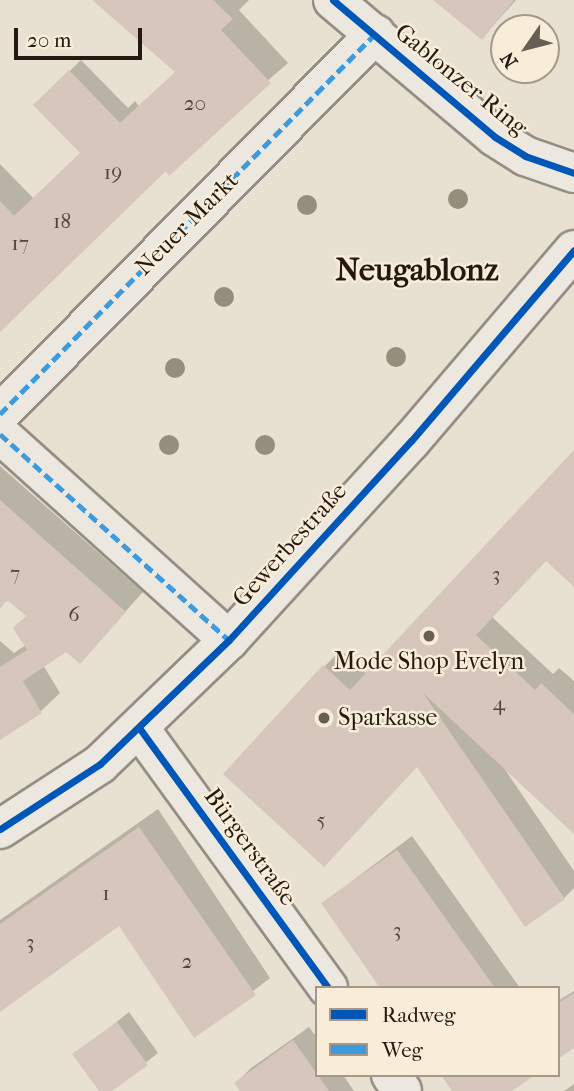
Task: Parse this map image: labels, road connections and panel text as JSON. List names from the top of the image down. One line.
{"streets":{"street":["Gablonzer Ring","Neuer Markt","Gewerbestraße","Bürgerstraße"]},"crossings":[["Gablonzer Ring","Neuer Markt"],["Gewerbestraße","Bürgerstraße"]],"districts":["Neugablonz"],"places":["Mode Shop Evelyn","Sparkasse"],"house_numbers":["20","19","18","17","7","3","6","4","5","1","3","3","2"],"legend":["Radweg","Weg"],"scale_bar":"20 m","north":"bottom left"}
